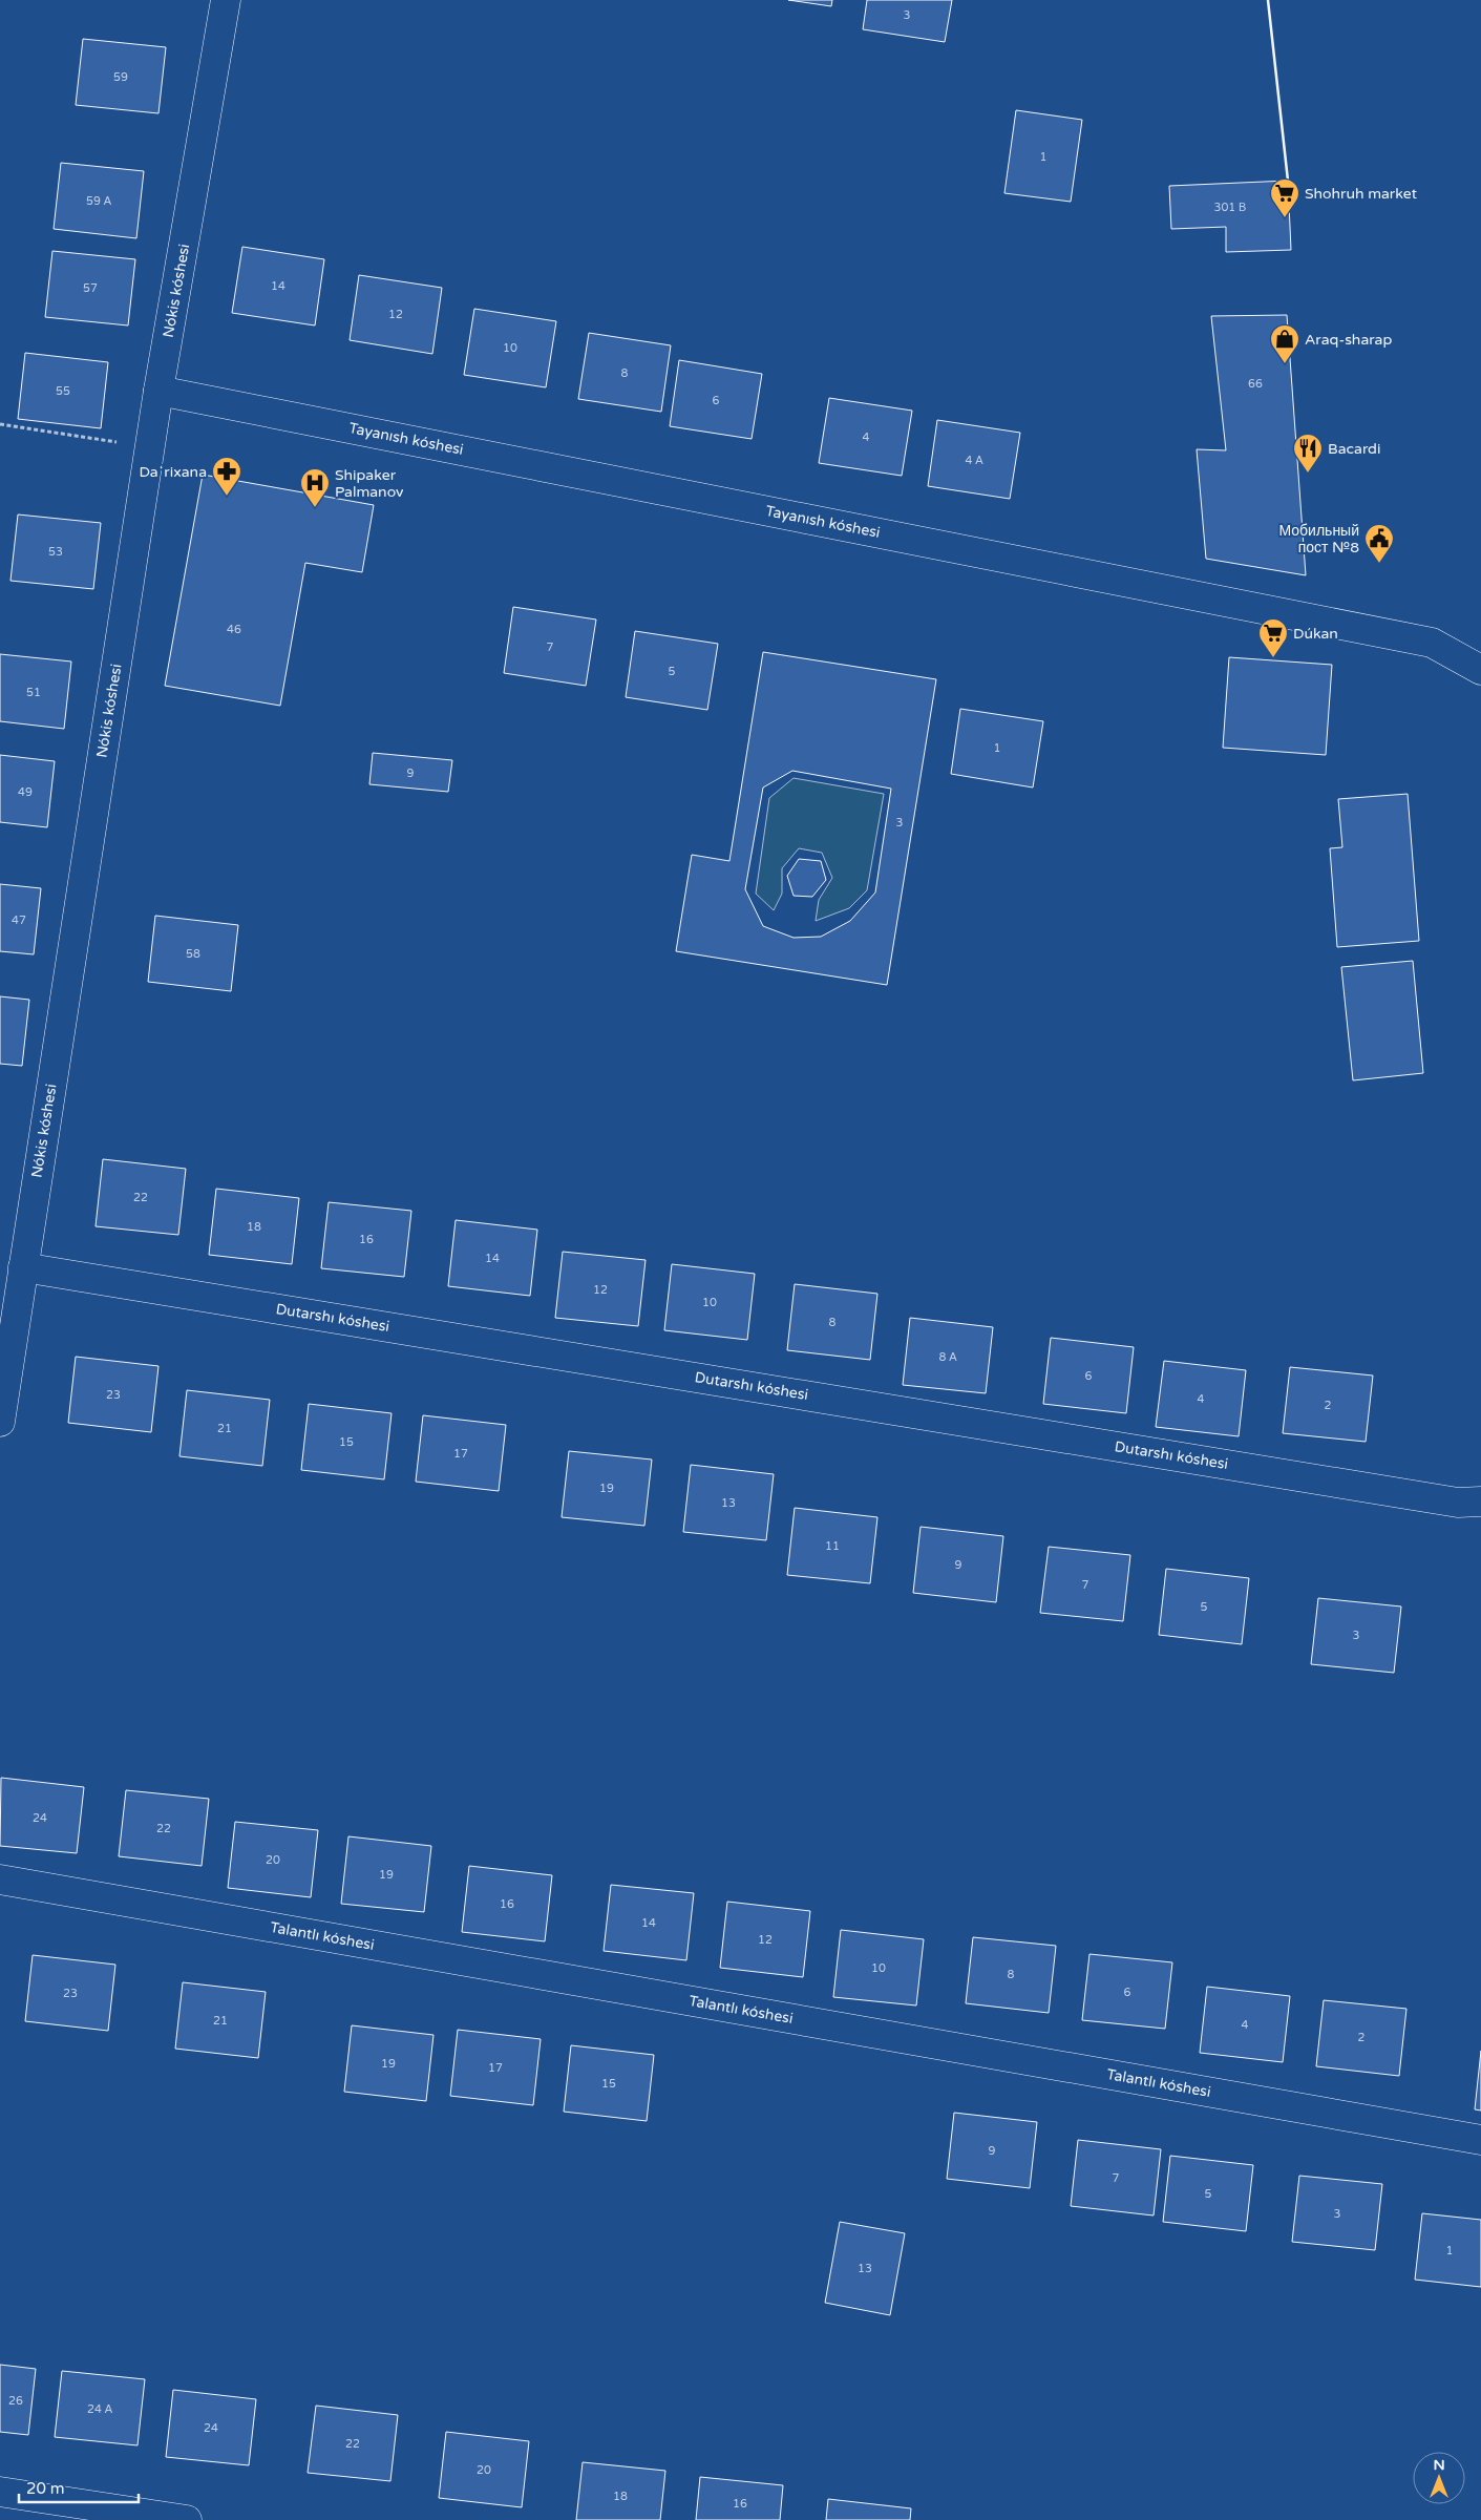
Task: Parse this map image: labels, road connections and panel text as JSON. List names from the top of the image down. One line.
{"streets":{"street":["Nókis kóshesi","Tayanısh kóshesi","Dutarshı kóshesi","Talantlı kóshesi"]},"crossings":[["Nókis kóshesi","Tayanısh kóshesi"],["Nókis kóshesi","Dutarshı kóshesi"]],"places":{"supermarket":["Shohruh market","Dúkan"],"shop":["Araq-sharap"],"restaurant":["Bacardi"],"pharmacy":["Daʻrixana"],"hospital":["Shipaker Palmanov"],"public building":["Мобильный пост №8"]},"house_numbers":["3","59","1","59 А","301 В","14","57","12","10","8","66","55","6","4","4 А","53","46","7","5","51","1","9","49","3","47","58","22","18","16","14","12","10","8","8 А","6","23","4","2","21","15","17","19","13","11","9","7","5","3","24","22","20","19","16","14","12","10","8","6","23","21","4","2","19","17","15","9","7","5","3","1","13","26","24 А","24","22","20","18","16"],"scale_bar":"20 m","north":"top"}
